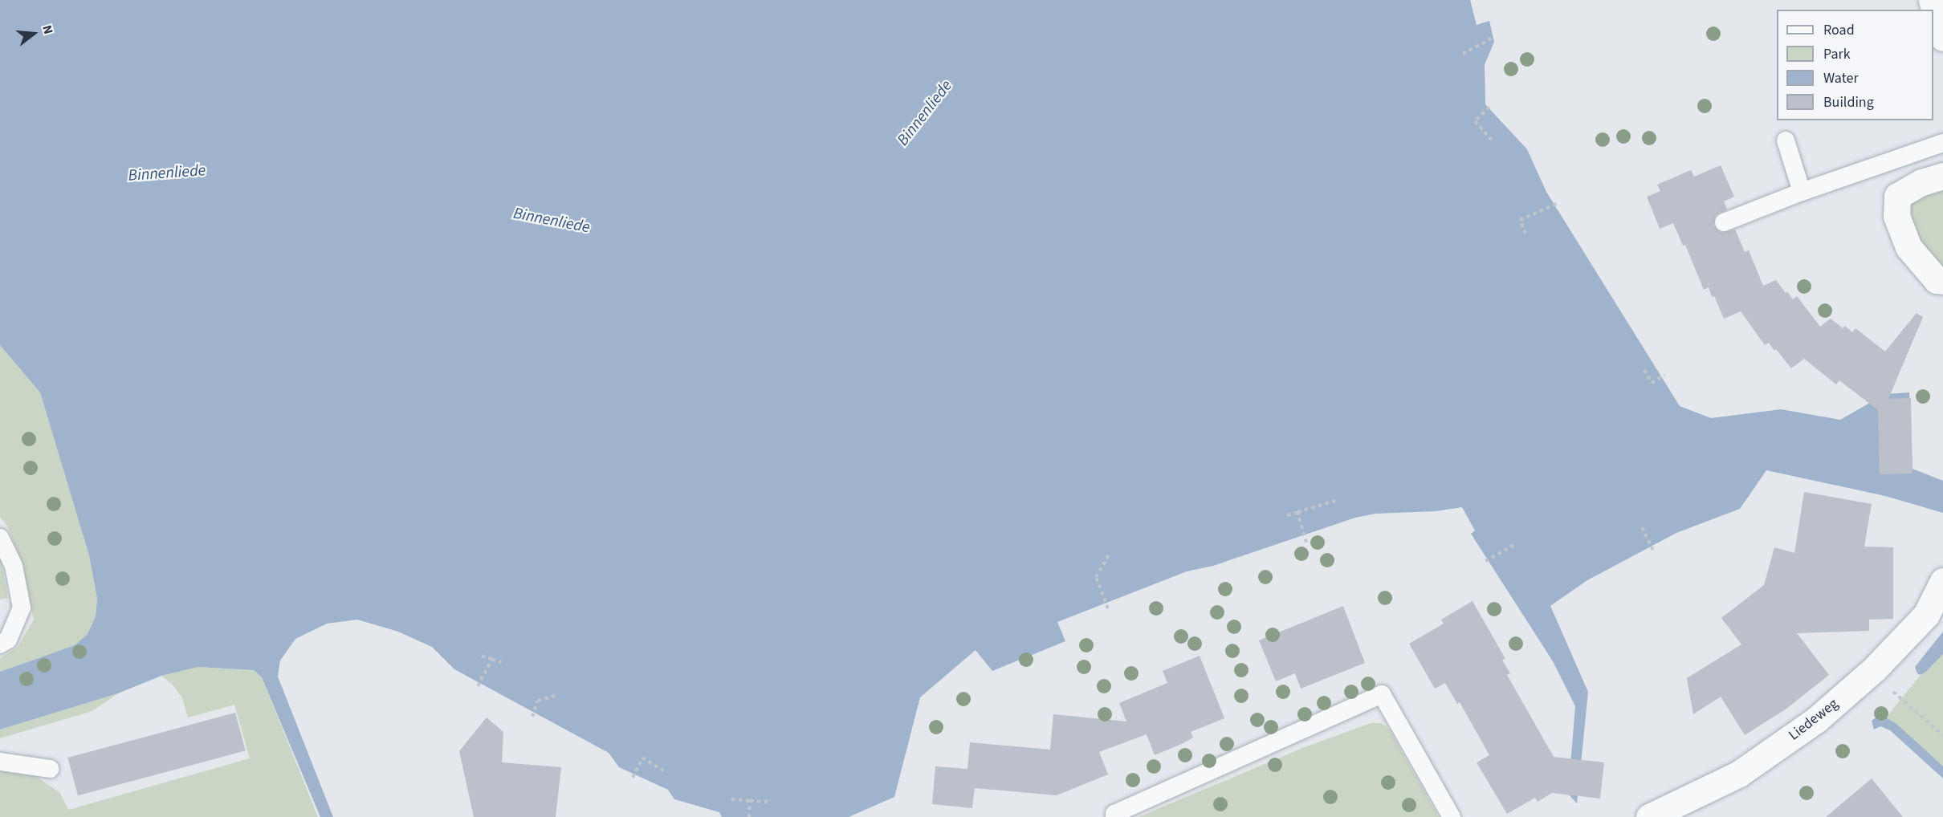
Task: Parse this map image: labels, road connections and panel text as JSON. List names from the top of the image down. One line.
{"streets":{"street":["Liedeweg"]},"water":["Binnenliede"],"legend":["Road","Park","Water","Building"],"north":"right"}
